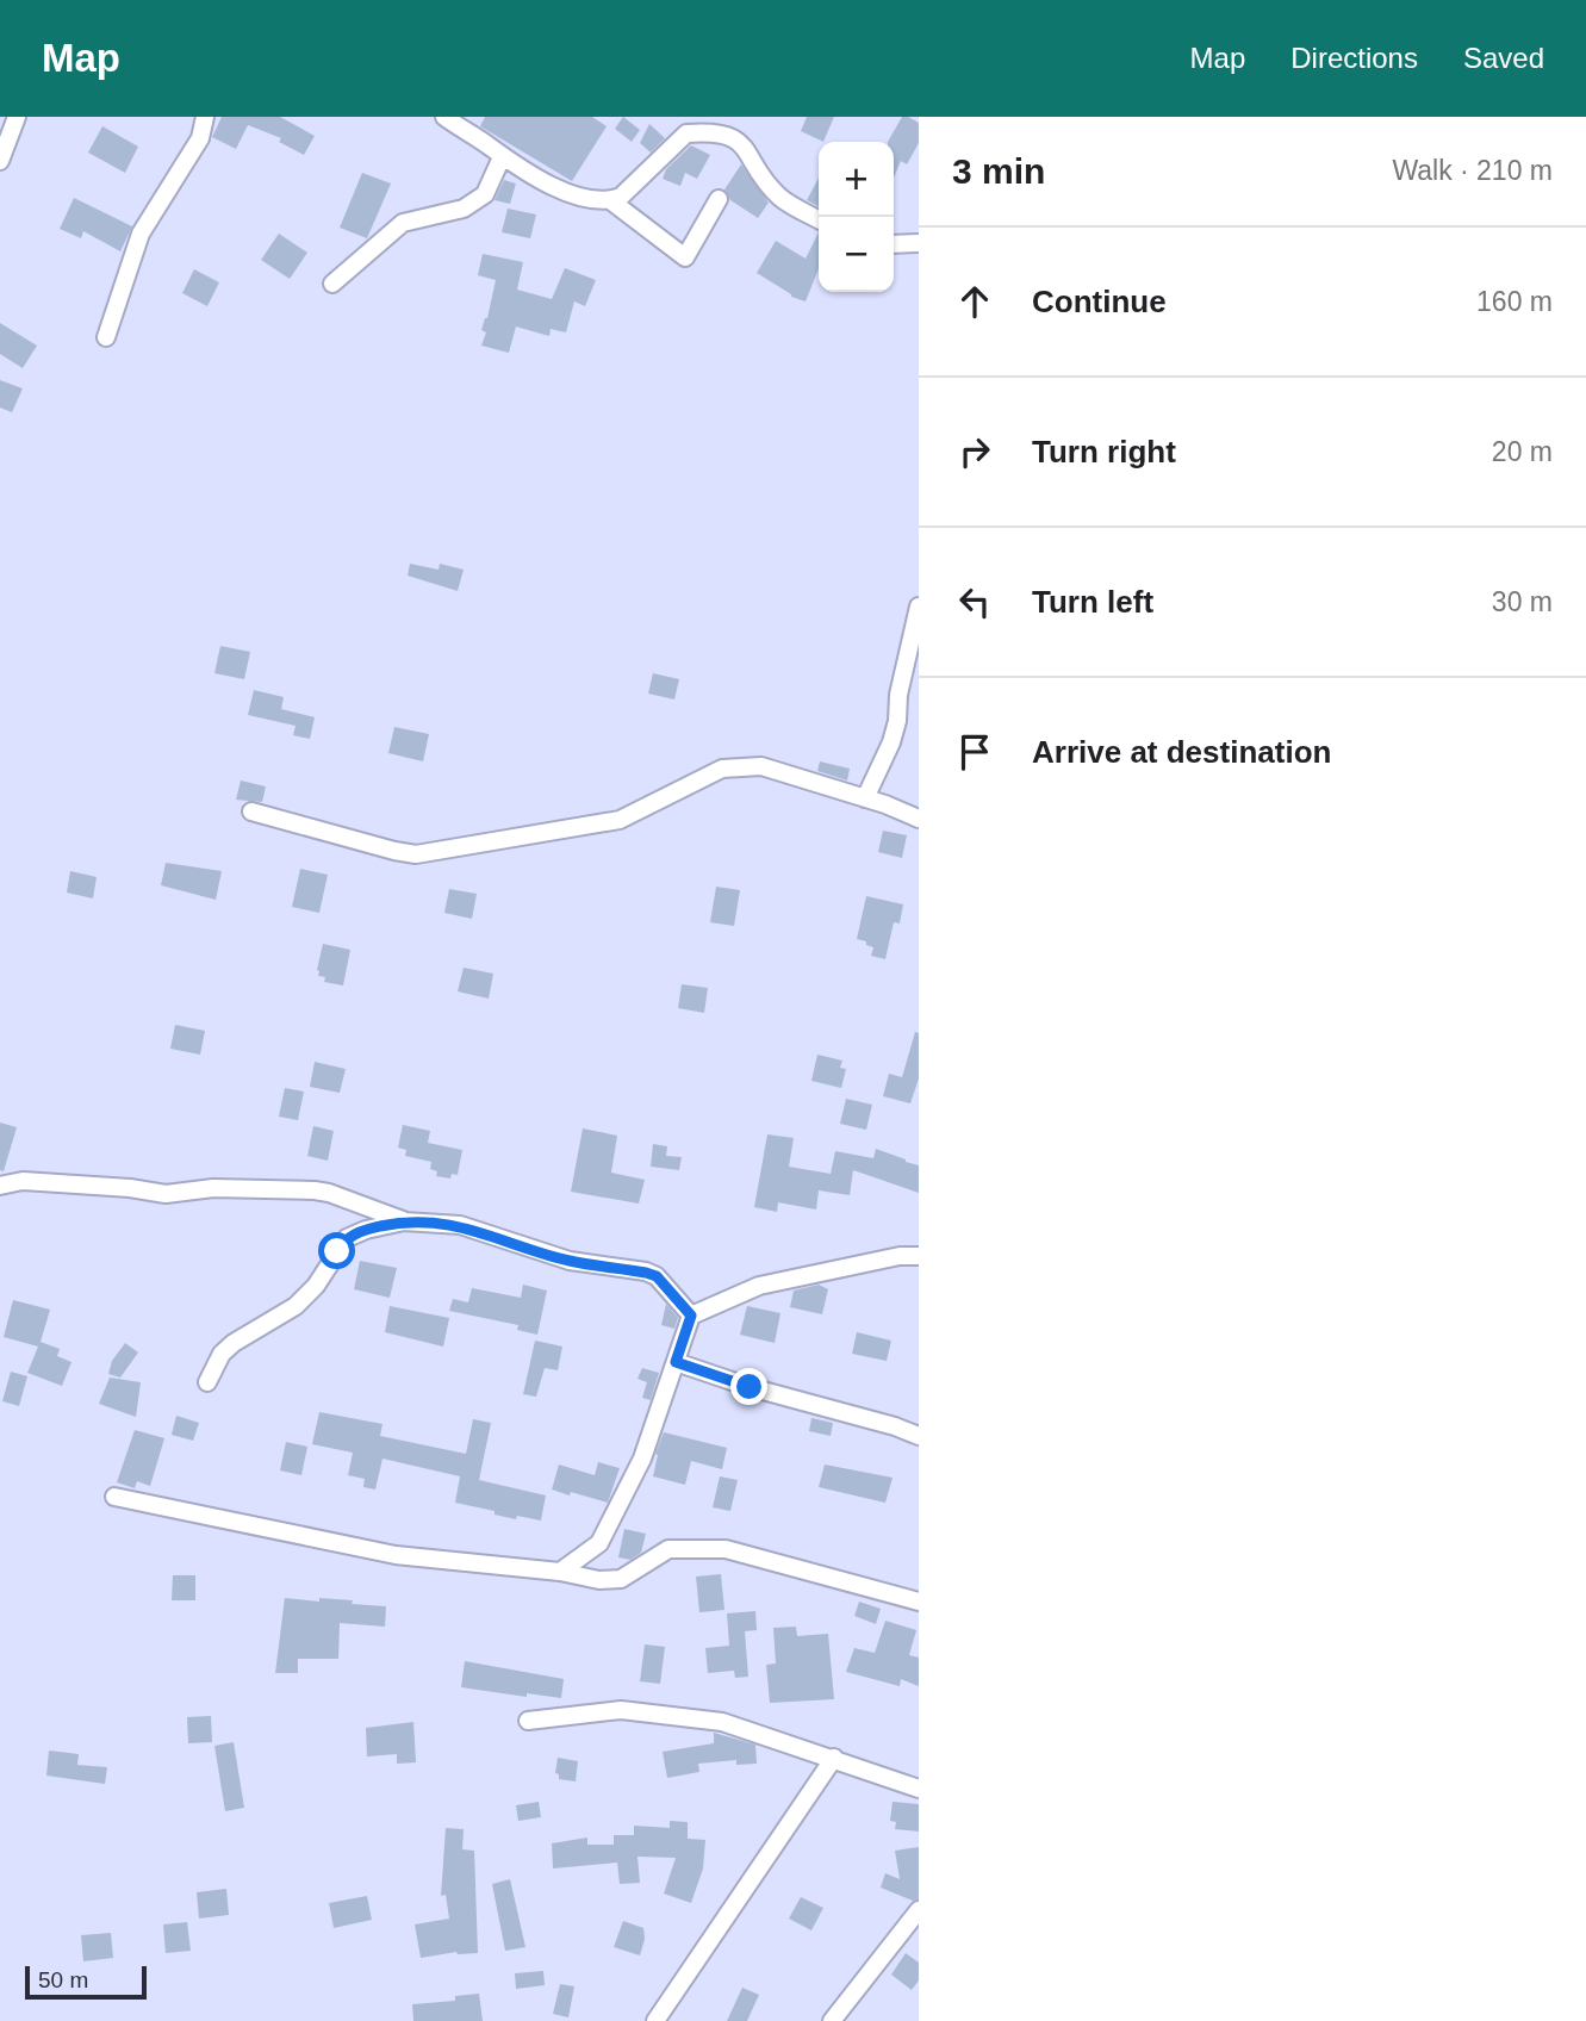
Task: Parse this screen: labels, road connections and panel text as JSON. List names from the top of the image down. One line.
{"scale_bar":"50 m","page":{"header":"Map","nav":["Map","Directions","Saved"],"heading":["3 min","Walk · 210 m"],"map_buttons":["+","−"],"list":[["Continue","160 m"],["Turn right","20 m"],["Turn left","30 m"],"Arrive at destination"],"scale":"50 m"}}
